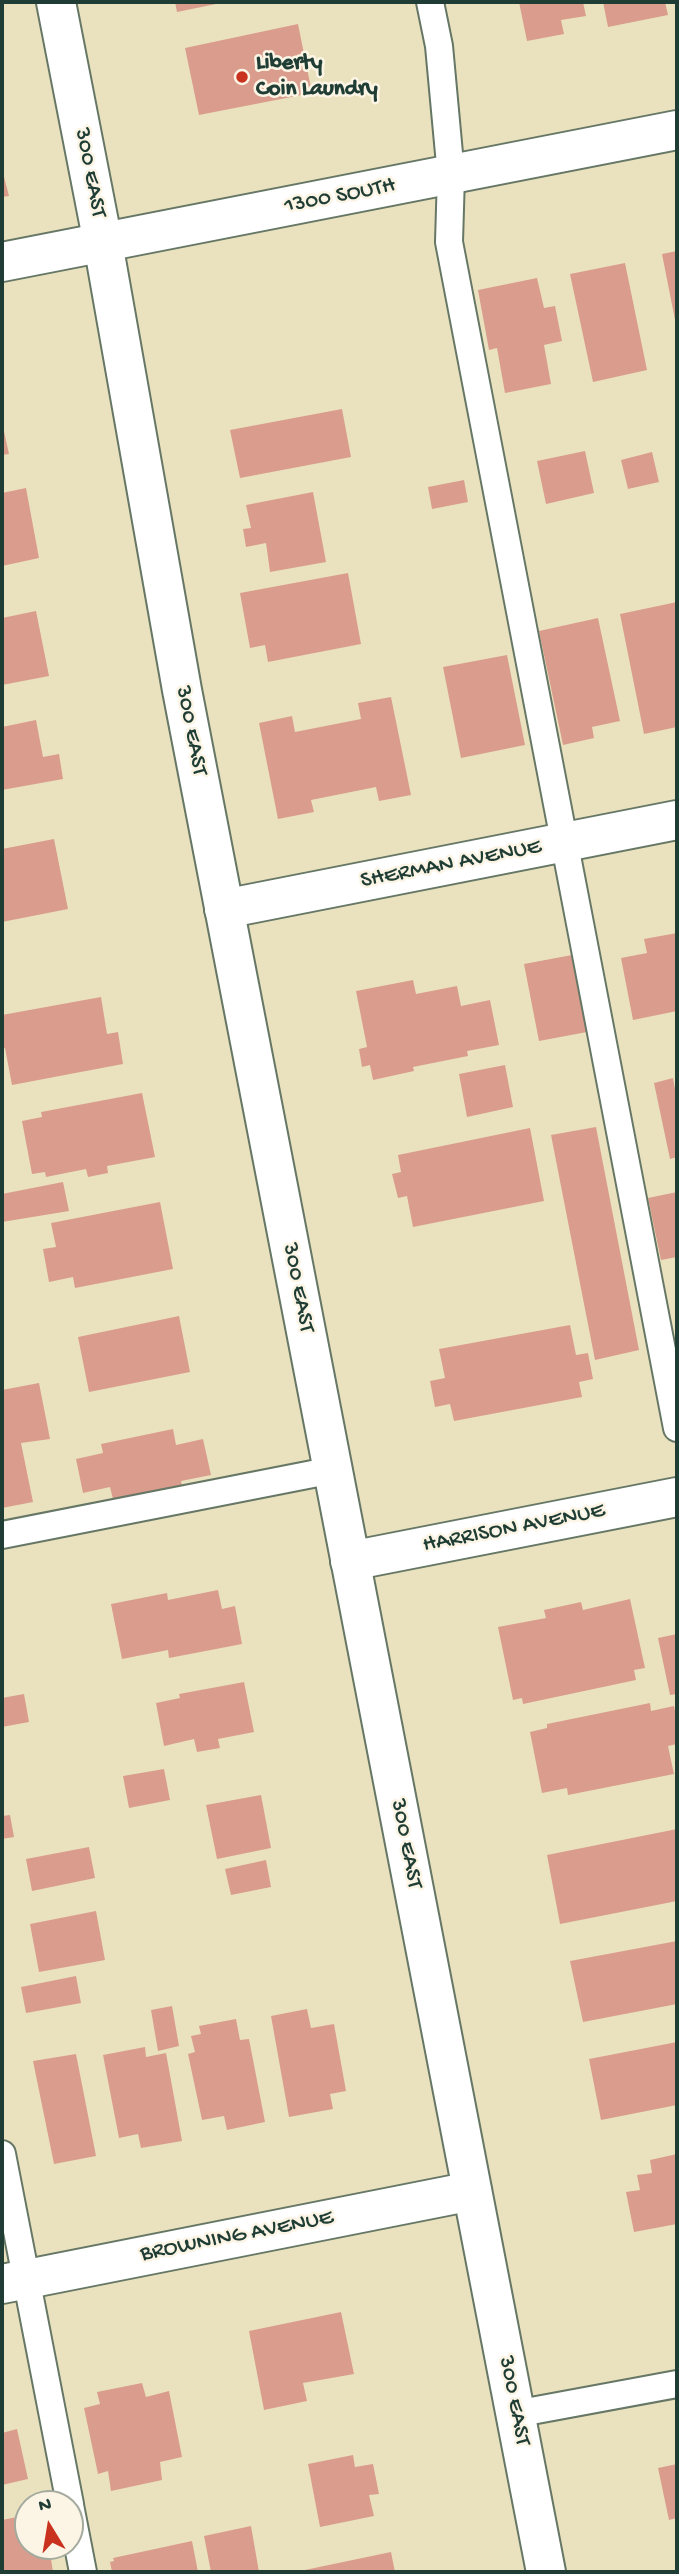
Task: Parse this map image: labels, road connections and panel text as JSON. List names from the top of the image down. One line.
{"streets":{"street":["300 EAST","1300 SOUTH","SHERMAN AVENUE","HARRISON AVENUE","BROWNING AVENUE"]},"crossings":[["300 EAST","1300 SOUTH"],["300 EAST","SHERMAN AVENUE"],["300 EAST","HARRISON AVENUE"],["300 EAST","BROWNING AVENUE"]],"places":["Liberty Coin Laundry"],"north":"top"}
